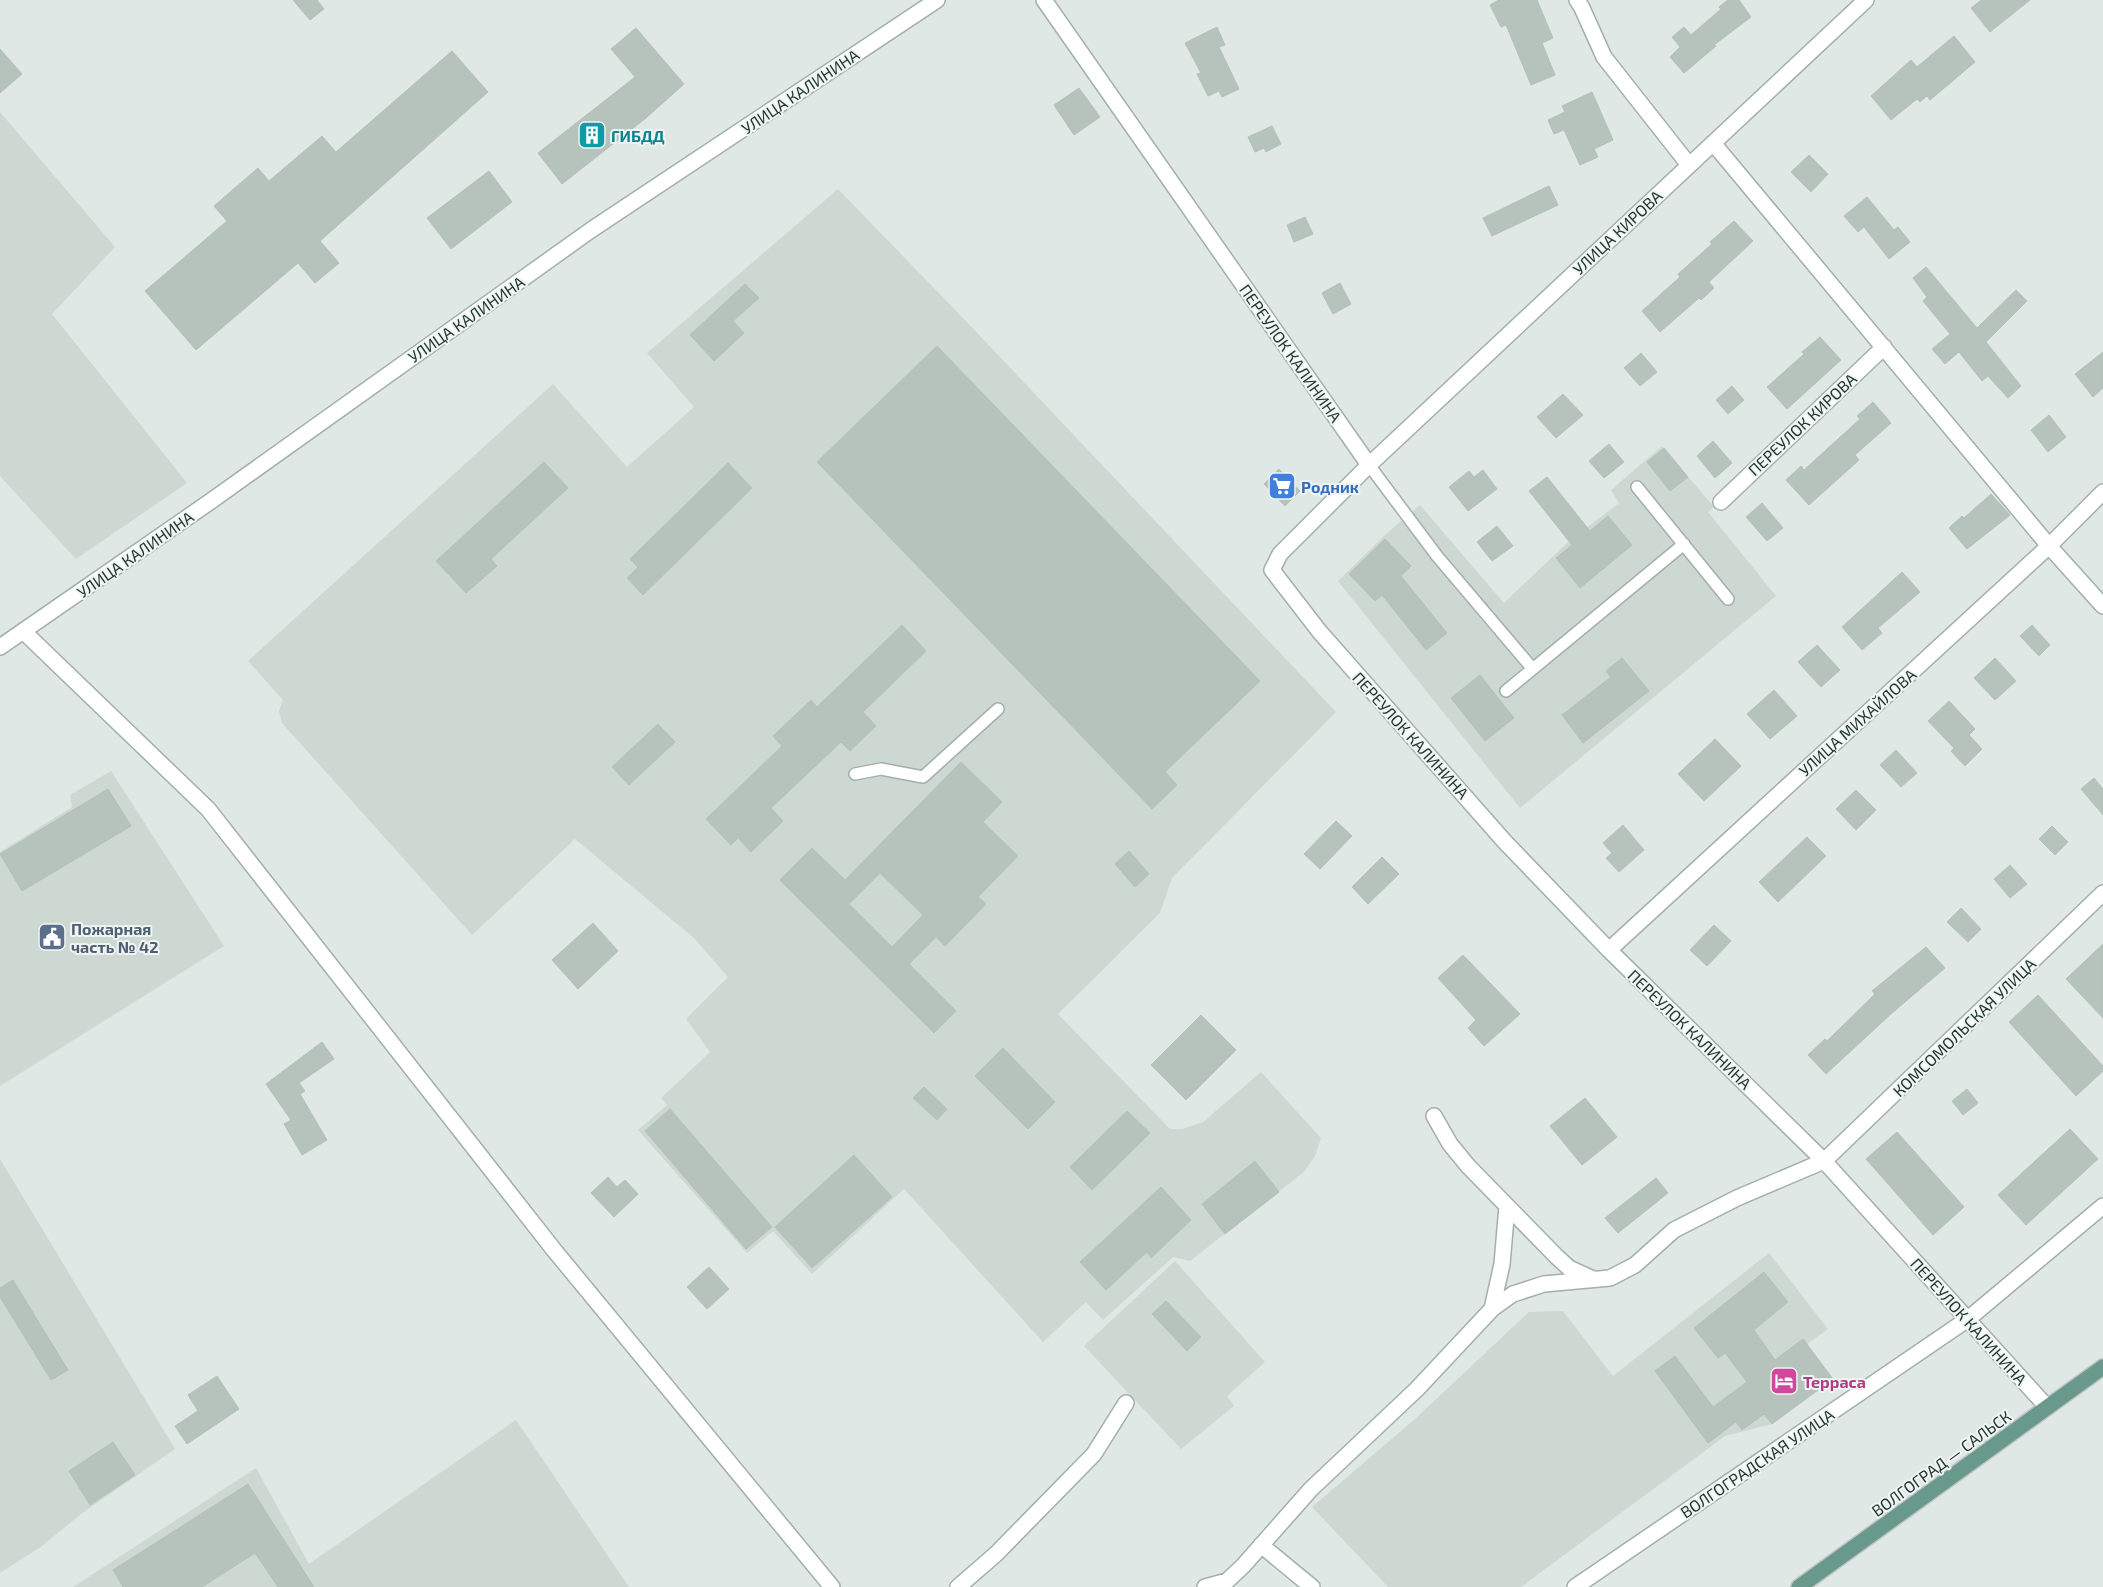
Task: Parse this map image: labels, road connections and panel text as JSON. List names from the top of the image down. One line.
{"streets":{"main road":["ВОЛГОГРАД — САЛЬСК"],"street":["УЛИЦА КАЛИНИНА","УЛИЦА КИРОВА","ПЕРЕУЛОК КАЛИНИНА","ПЕРЕУЛОК КИРОВА","УЛИЦА МИХАЙЛОВА","КОМСОМОЛЬСКАЯ УЛИЦА","ВОЛГОГРАДСКАЯ УЛИЦА"]},"crossings":[["УЛИЦА КИРОВА","ПЕРЕУЛОК КАЛИНИНА"],["ПЕРЕУЛОК КАЛИНИНА","УЛИЦА МИХАЙЛОВА"],["ПЕРЕУЛОК КАЛИНИНА","КОМСОМОЛЬСКАЯ УЛИЦА"],["ПЕРЕУЛОК КАЛИНИНА","ВОЛГОГРАДСКАЯ УЛИЦА"],["ПЕРЕУЛОК КАЛИНИНА","ВОЛГОГРАД — САЛЬСК"]],"places":{"building":["ГИБДД"],"supermarket":["Родник"],"public building":["Пожарная часть № 42"],"hotel":["Терраса"]}}
